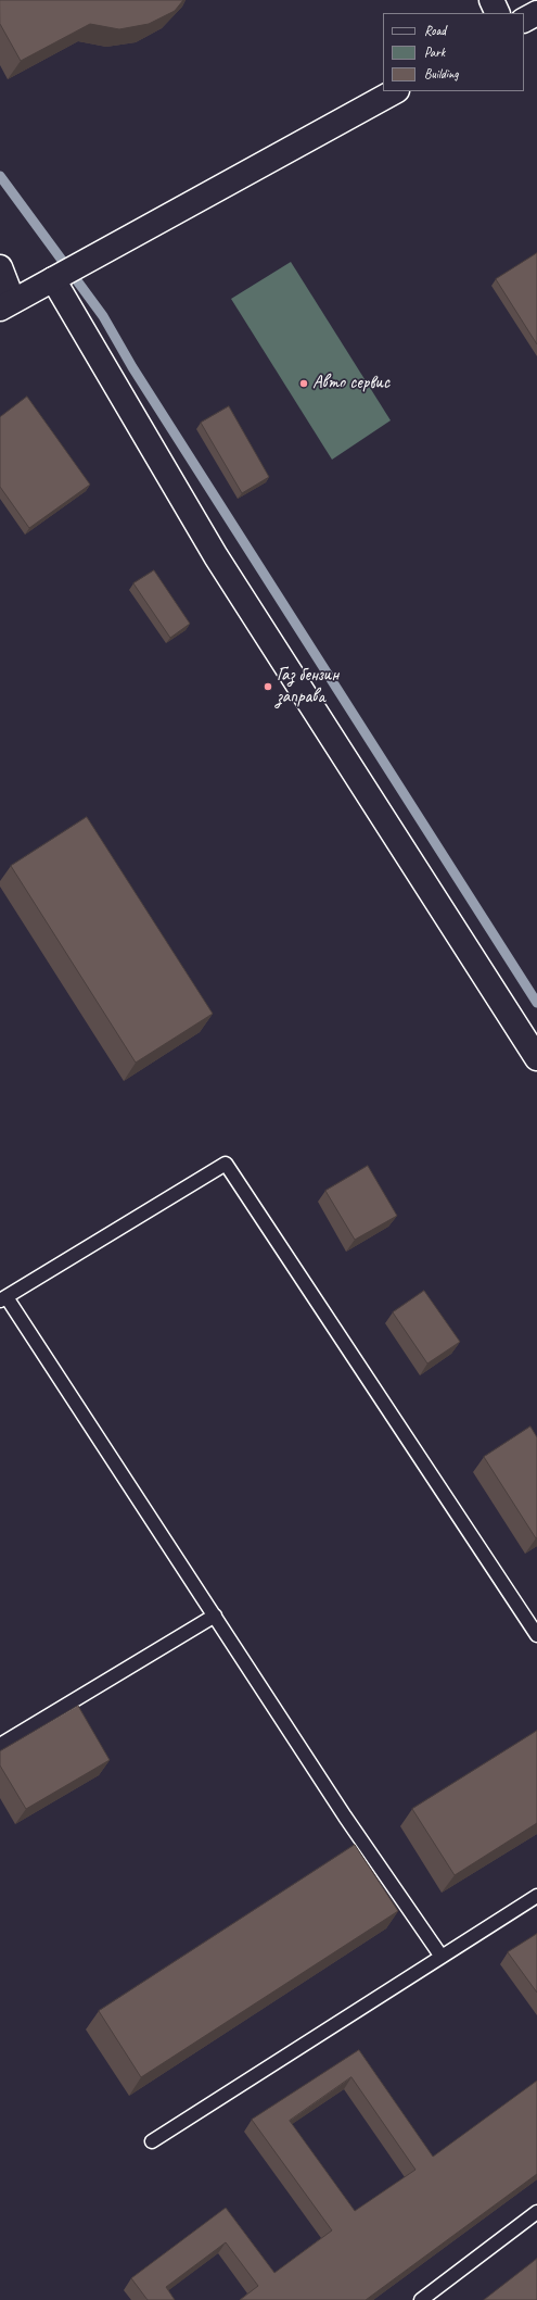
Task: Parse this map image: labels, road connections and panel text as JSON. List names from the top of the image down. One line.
{"places":["Авто сервис","Газ бензин заправа"],"legend":["Road","Park","Building"]}
